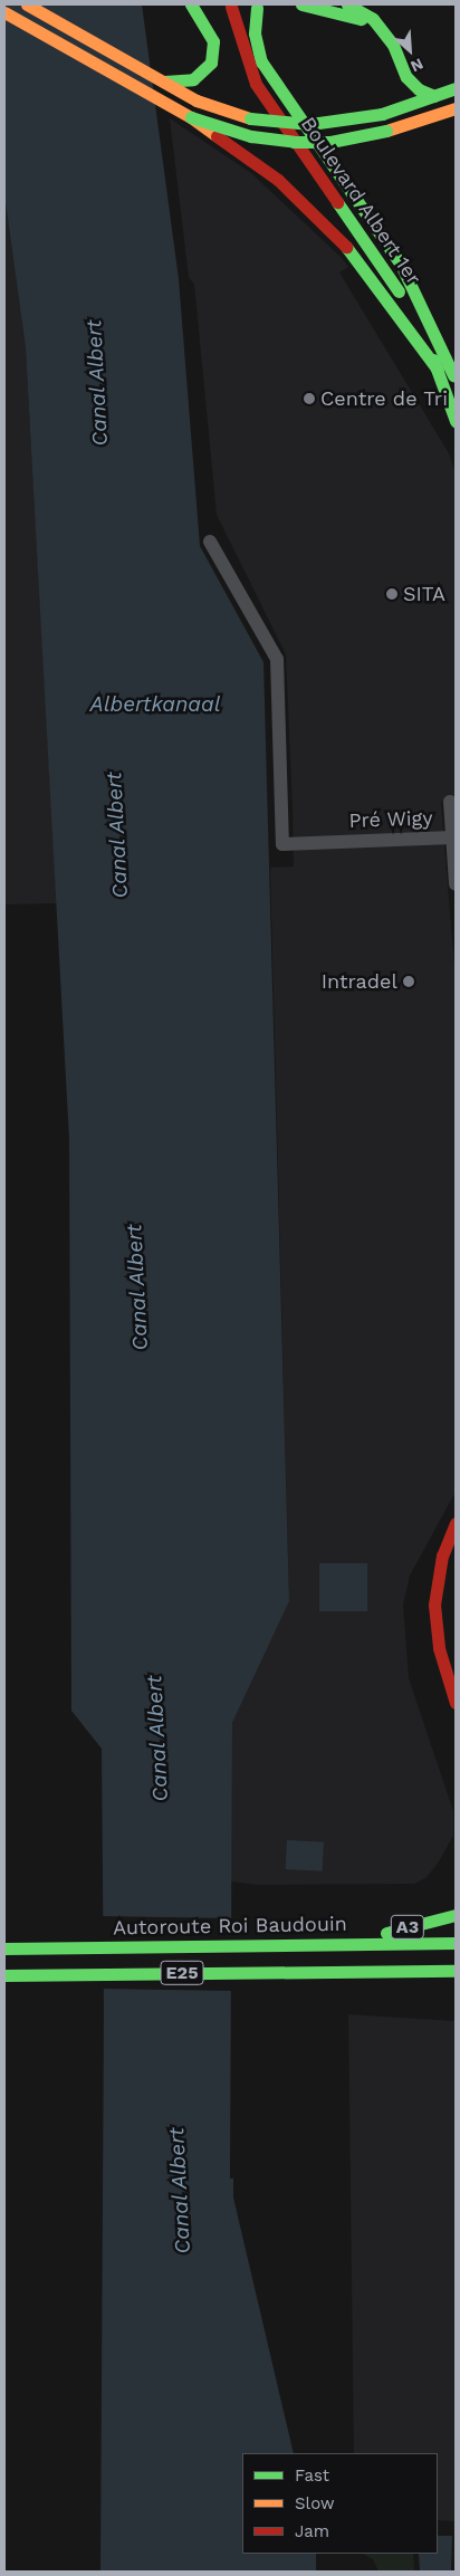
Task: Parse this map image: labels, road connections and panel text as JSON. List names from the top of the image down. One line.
{"streets":{"main road":["Boulevard Albert 1er","Autoroute Roi Baudouin","A3","E25"],"street":["Pré Wigy"]},"crossings":[["Autoroute Roi Baudouin","A3"]],"water":["Canal Albert","Albertkanaal"],"places":["Centre de Tri","SITA","Intradel"],"legend":["Fast","Slow","Jam"],"north":"bottom right"}
